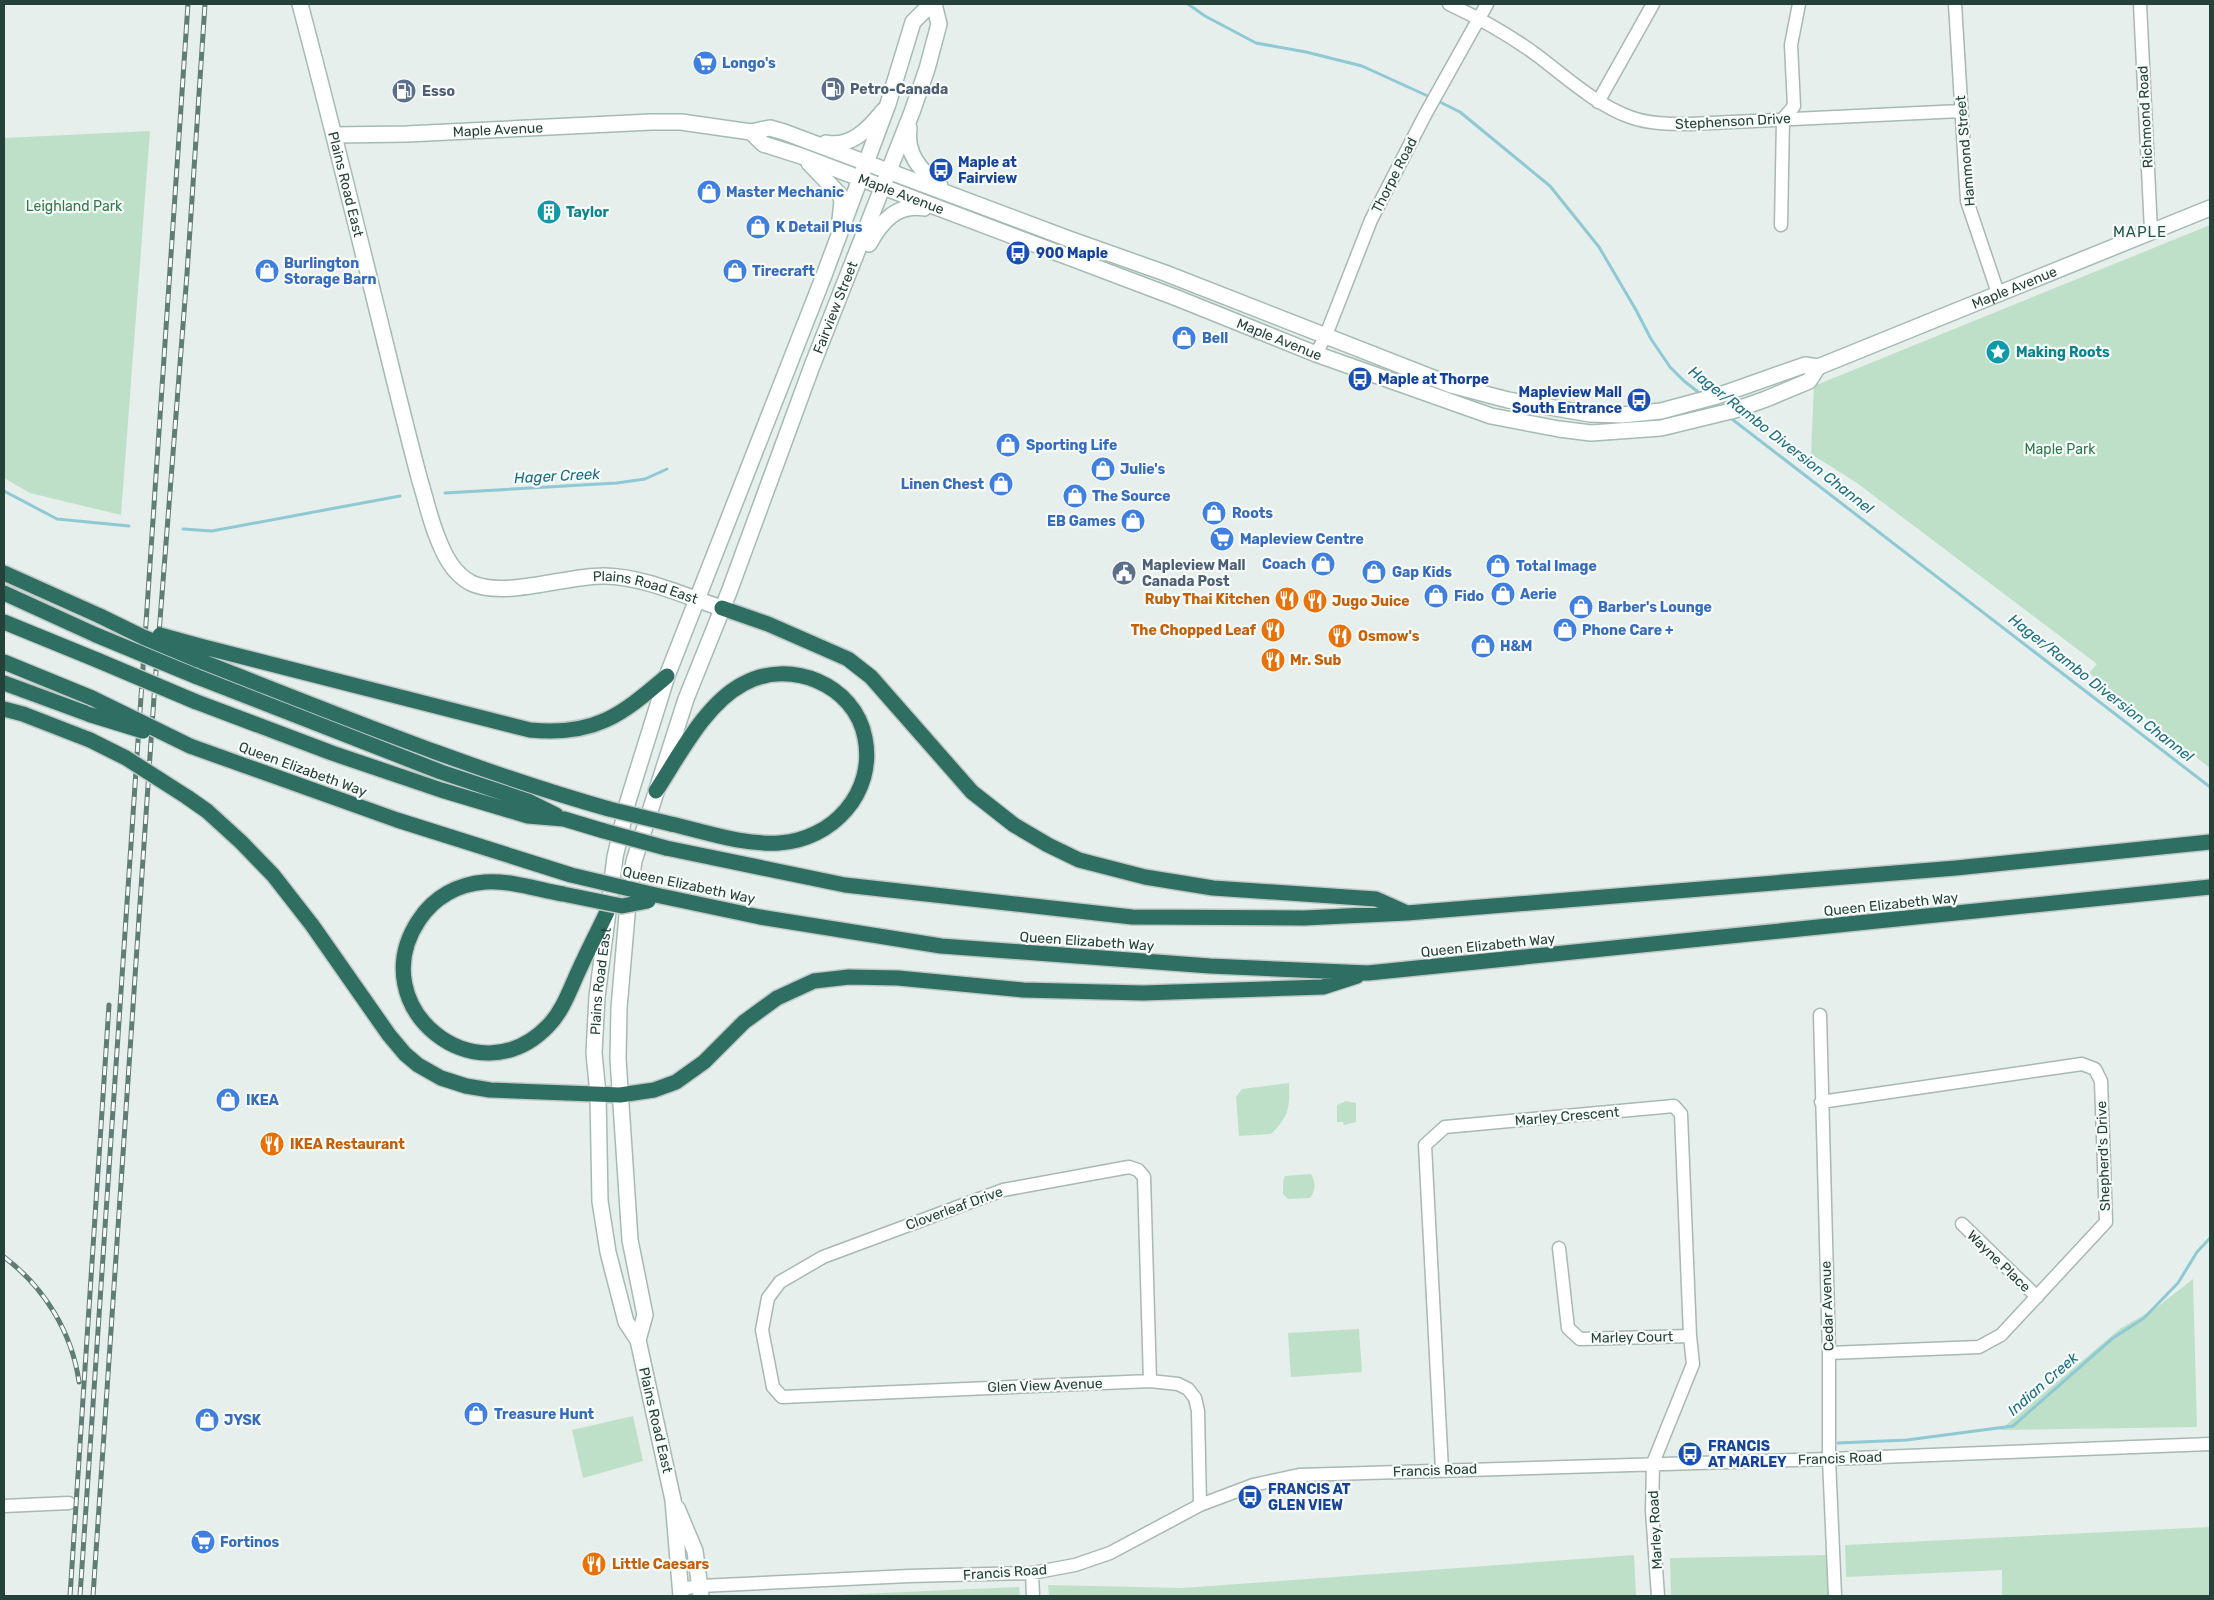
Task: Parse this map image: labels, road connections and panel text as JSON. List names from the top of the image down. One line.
{"streets":{"highway":["Queen Elizabeth Way"],"main road":["Maple Avenue","Plains Road East","Fairview Street"],"street":["Richmond Road","Stephenson Drive","Hammond Street","Thorpe Road","Marley Crescent","Shepherd's Drive","Cloverleaf Drive","Wayne Place","Cedar Avenue","Marley Court","Glen View Avenue","Francis Road","Marley Road"]},"crossings":[["Richmond Road","Maple Avenue"],["Stephenson Drive","Hammond Street"],["Stephenson Drive","Thorpe Road"],["Maple Avenue","Hammond Street"],["Maple Avenue","Thorpe Road"],["Maple Avenue","Plains Road East"],["Maple Avenue","Fairview Street"],["Plains Road East","Fairview Street"],["Plains Road East","Francis Road"],["Marley Crescent","Marley Court"],["Marley Crescent","Francis Road"],["Marley Crescent","Marley Road"],["Shepherd's Drive","Wayne Place"],["Shepherd's Drive","Cedar Avenue"],["Cloverleaf Drive","Glen View Avenue"],["Cedar Avenue","Francis Road"],["Glen View Avenue","Francis Road"],["Francis Road","Marley Road"]],"districts":["MAPLE"],"water":["Hager/Rambo Diversion Channel","Hager Creek","Indian Creek"],"parks":["Leighland Park","Maple Park"],"places":{"supermarket":["Longo's","Mapleview Centre","Fortinos"],"fuel station":["Petro-Canada","Esso"],"bus stop":["Maple at Fairview","900 Maple","Maple at Thorpe","Mapleview Mall South Entrance","FRANCIS AT MARLEY","FRANCIS AT GLEN VIEW"],"shop":["Master Mechanic","K Detail Plus","Burlington Storage Barn","Tirecraft","Bell","Sporting Life","Julie's","Linen Chest","The Source","Roots","EB Games","Coach","Total Image","Gap Kids","Aerie","Fido","Barber's Lounge","Phone Care +","H&M","IKEA","Treasure Hunt","JYSK"],"building":["Taylor"],"place":["Making Roots"],"public building":["Mapleview Mall Canada Post"],"restaurant":["Ruby Thai Kitchen","Jugo Juice","The Chopped Leaf","Osmow's","Mr. Sub","IKEA Restaurant","Little Caesars"]}}
